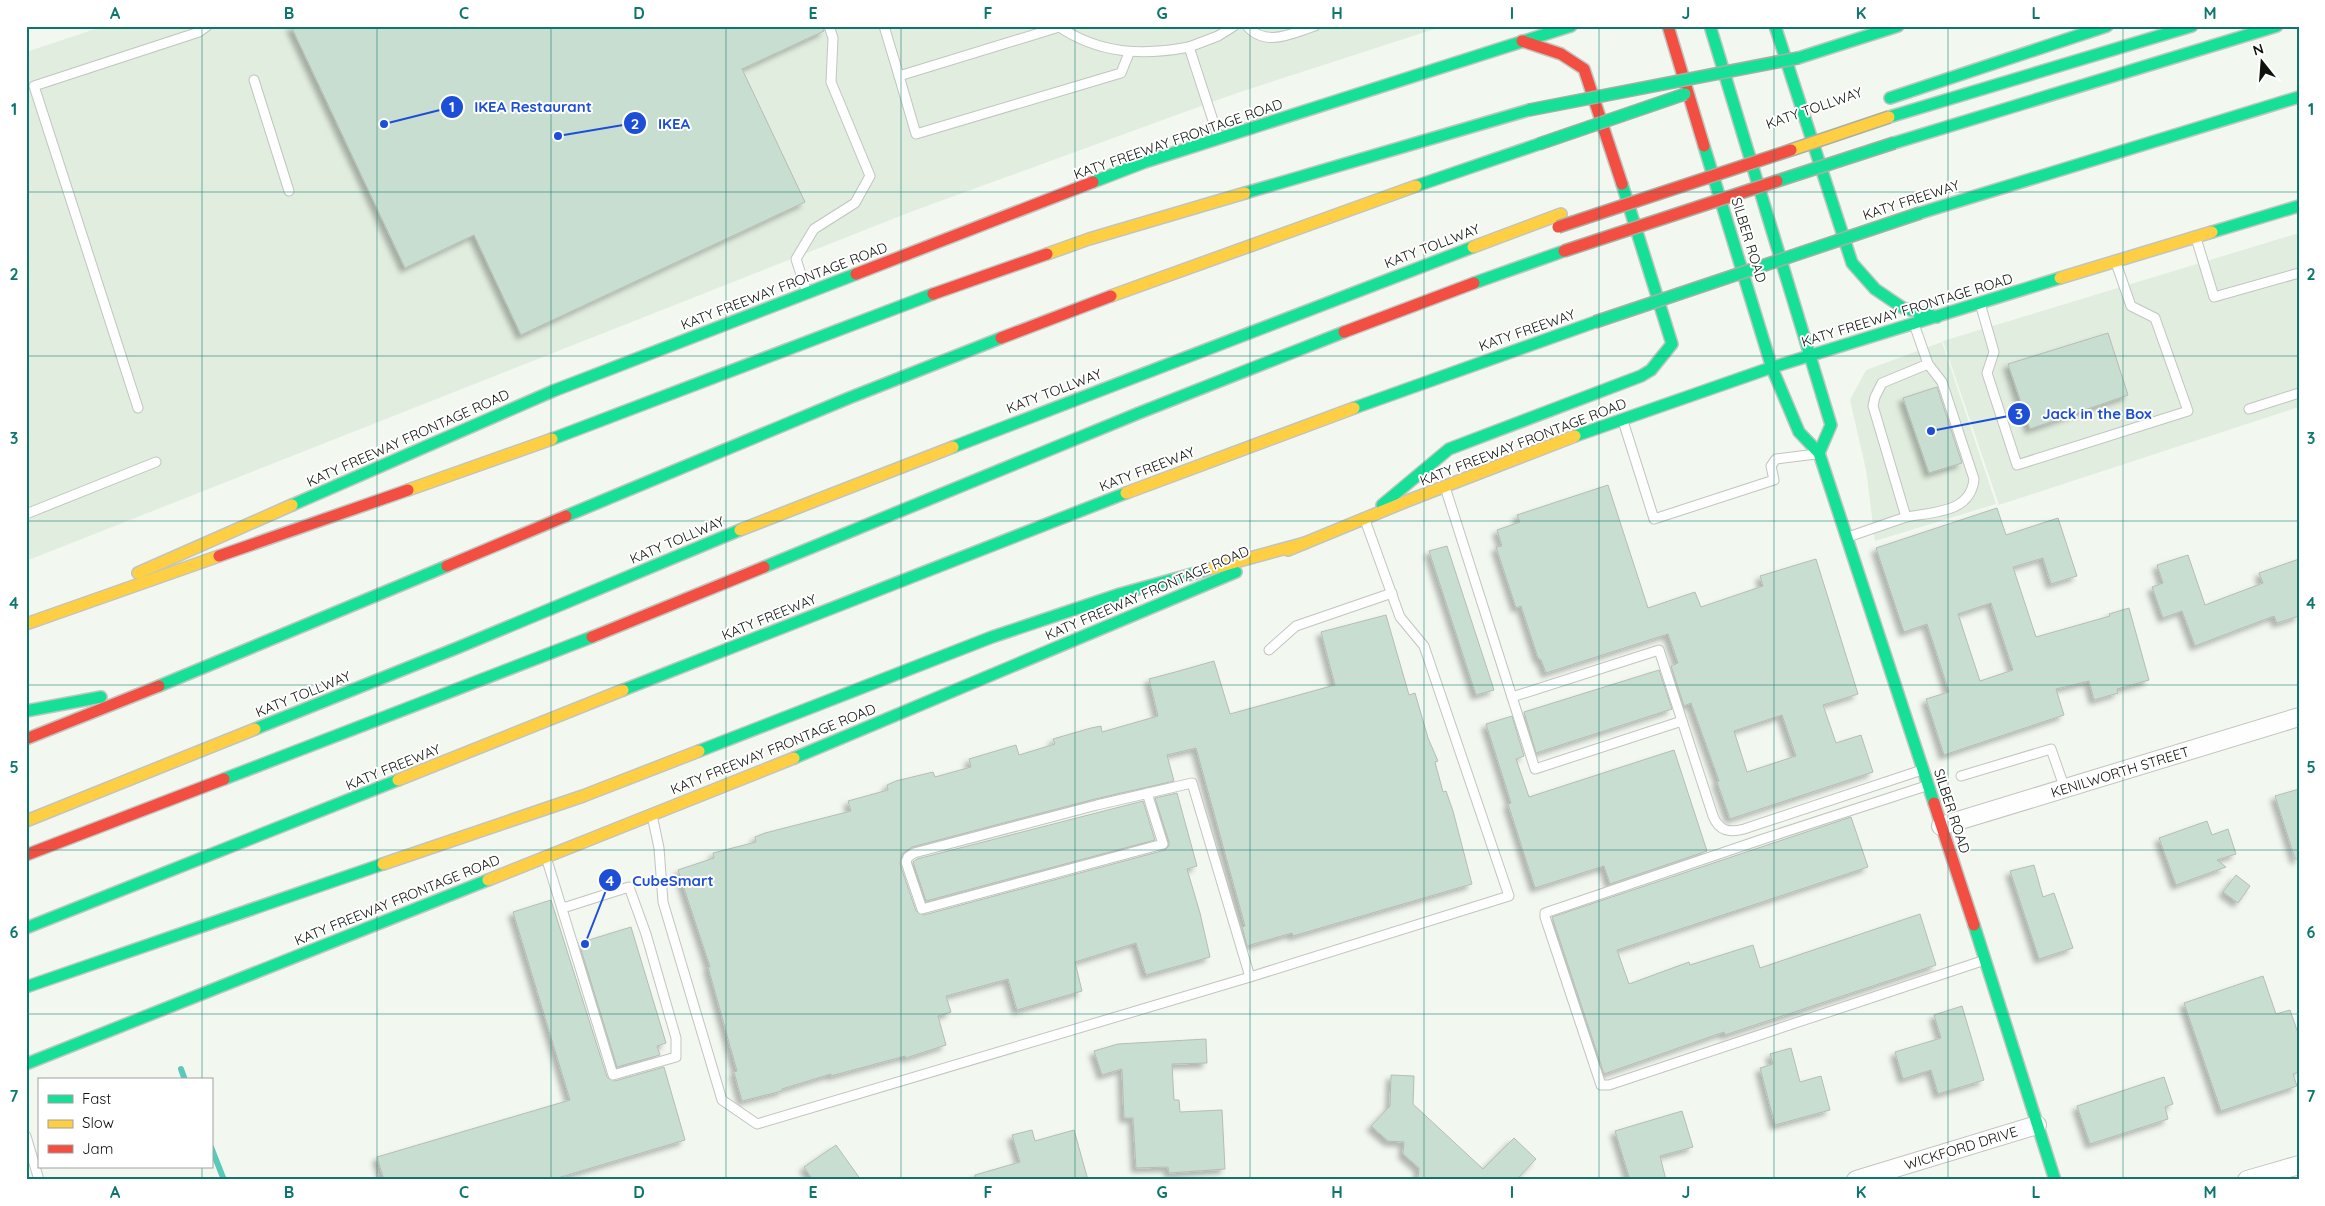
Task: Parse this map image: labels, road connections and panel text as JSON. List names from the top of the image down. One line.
{"streets":{"main road":["KATY TOLLWAY","KATY FREEWAY FRONTAGE ROAD","KATY FREEWAY","SILBER ROAD"],"street":["KENILWORTH STREET","WICKFORD DRIVE"]},"crossings":[["KATY FREEWAY FRONTAGE ROAD","SILBER ROAD"],["SILBER ROAD","KENILWORTH STREET"],["SILBER ROAD","WICKFORD DRIVE"]],"places":["IKEA Restaurant","IKEA","Jack in the Box","CubeSmart"],"legend":["Fast","Slow","Jam"],"north":"top","grid":{"columns":["A","B","C","D","E","F","G","H","I","J","K","L","M"],"rows":["1","2","3","4","5","6","7"]}}
